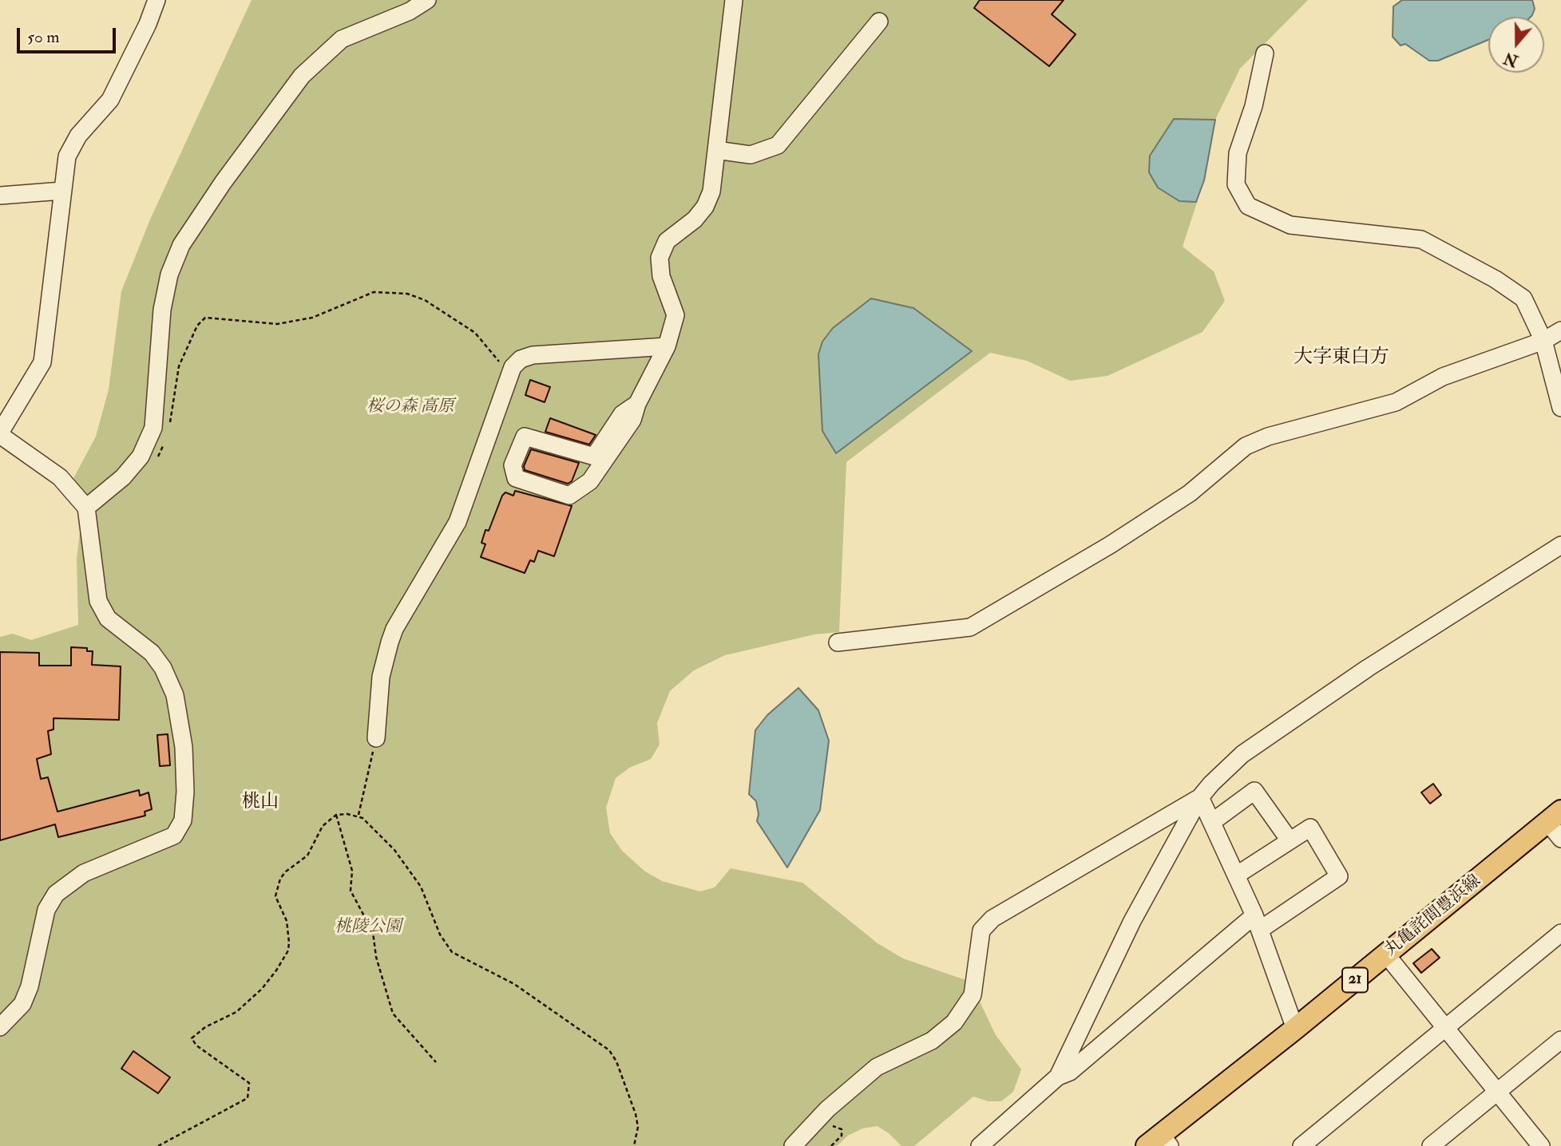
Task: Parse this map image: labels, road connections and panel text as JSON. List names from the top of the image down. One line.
{"streets":{"main road":["丸亀詫間豊浜線","21"]},"districts":["大字東白方","桃山"],"parks":["桜の森 高原","桃陵公園"],"scale_bar":"50 m","north":"bottom"}
